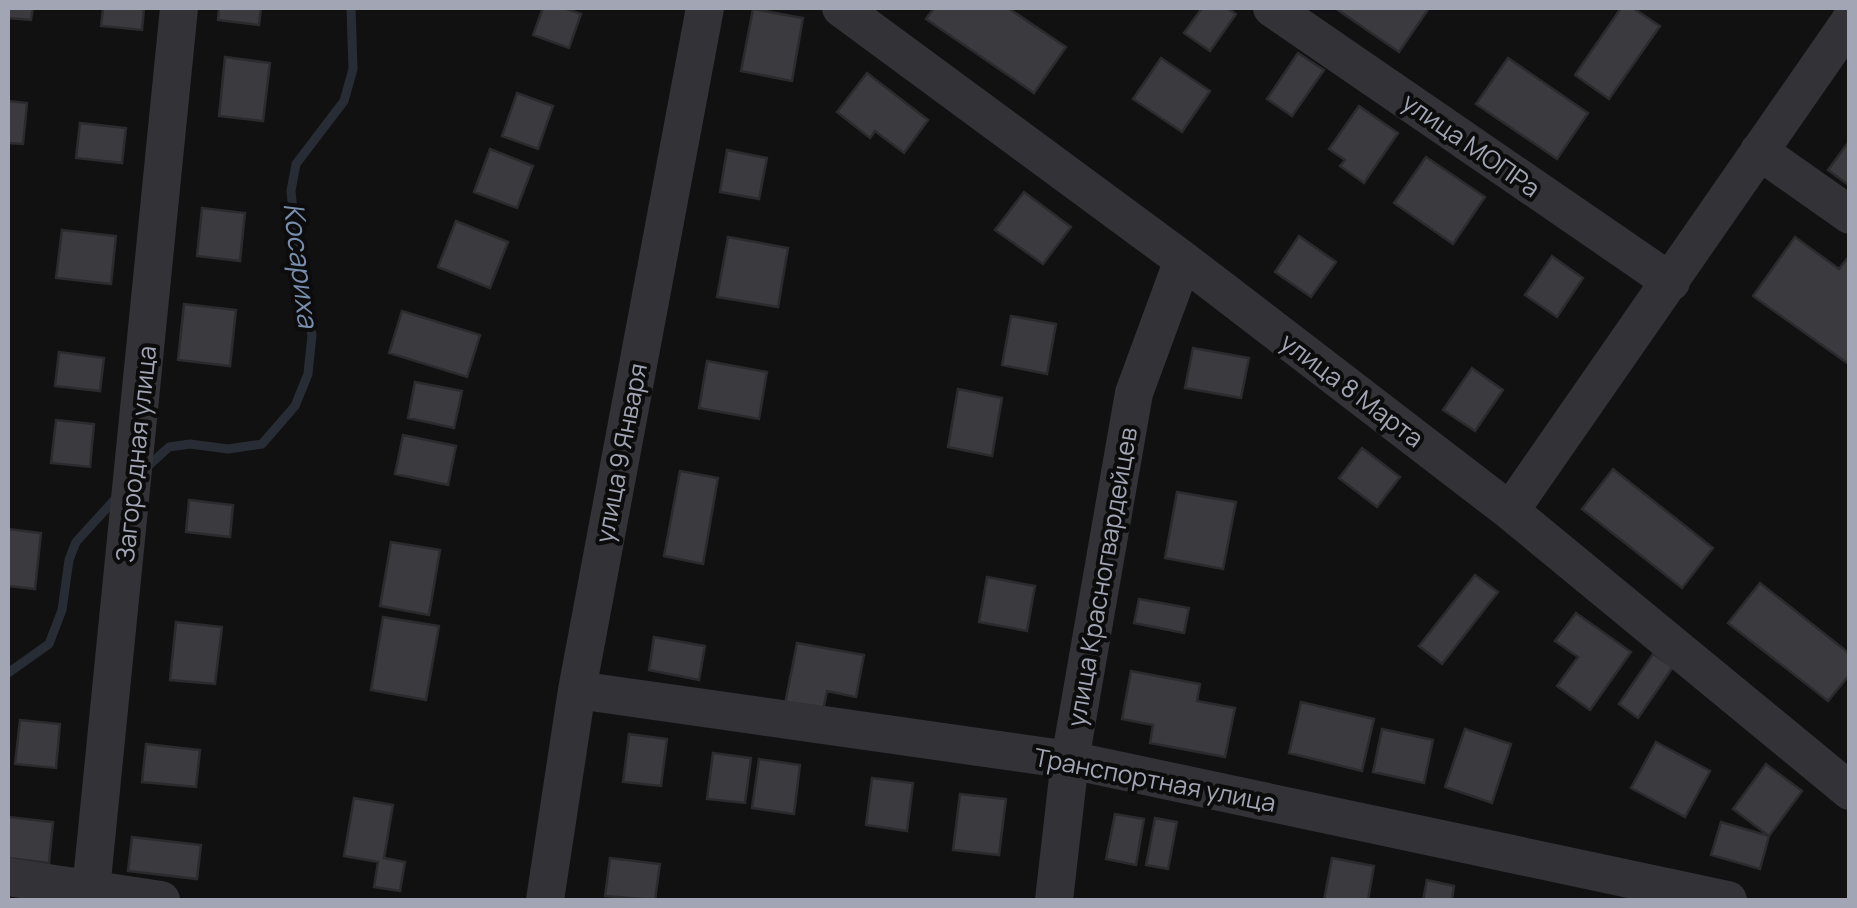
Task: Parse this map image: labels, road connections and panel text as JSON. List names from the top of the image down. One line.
{"streets":{"street":["улица МОПРа","улица 8 Марта","улица 9 Января","Загородная улица","улица Красногвардейцев","Транспортная улица"]},"crossings":[["улица 8 Марта","улица Красногвардейцев"],["улица 9 Января","Транспортная улица"],["улица Красногвардейцев","Транспортная улица"]],"water":["Косариха"]}
